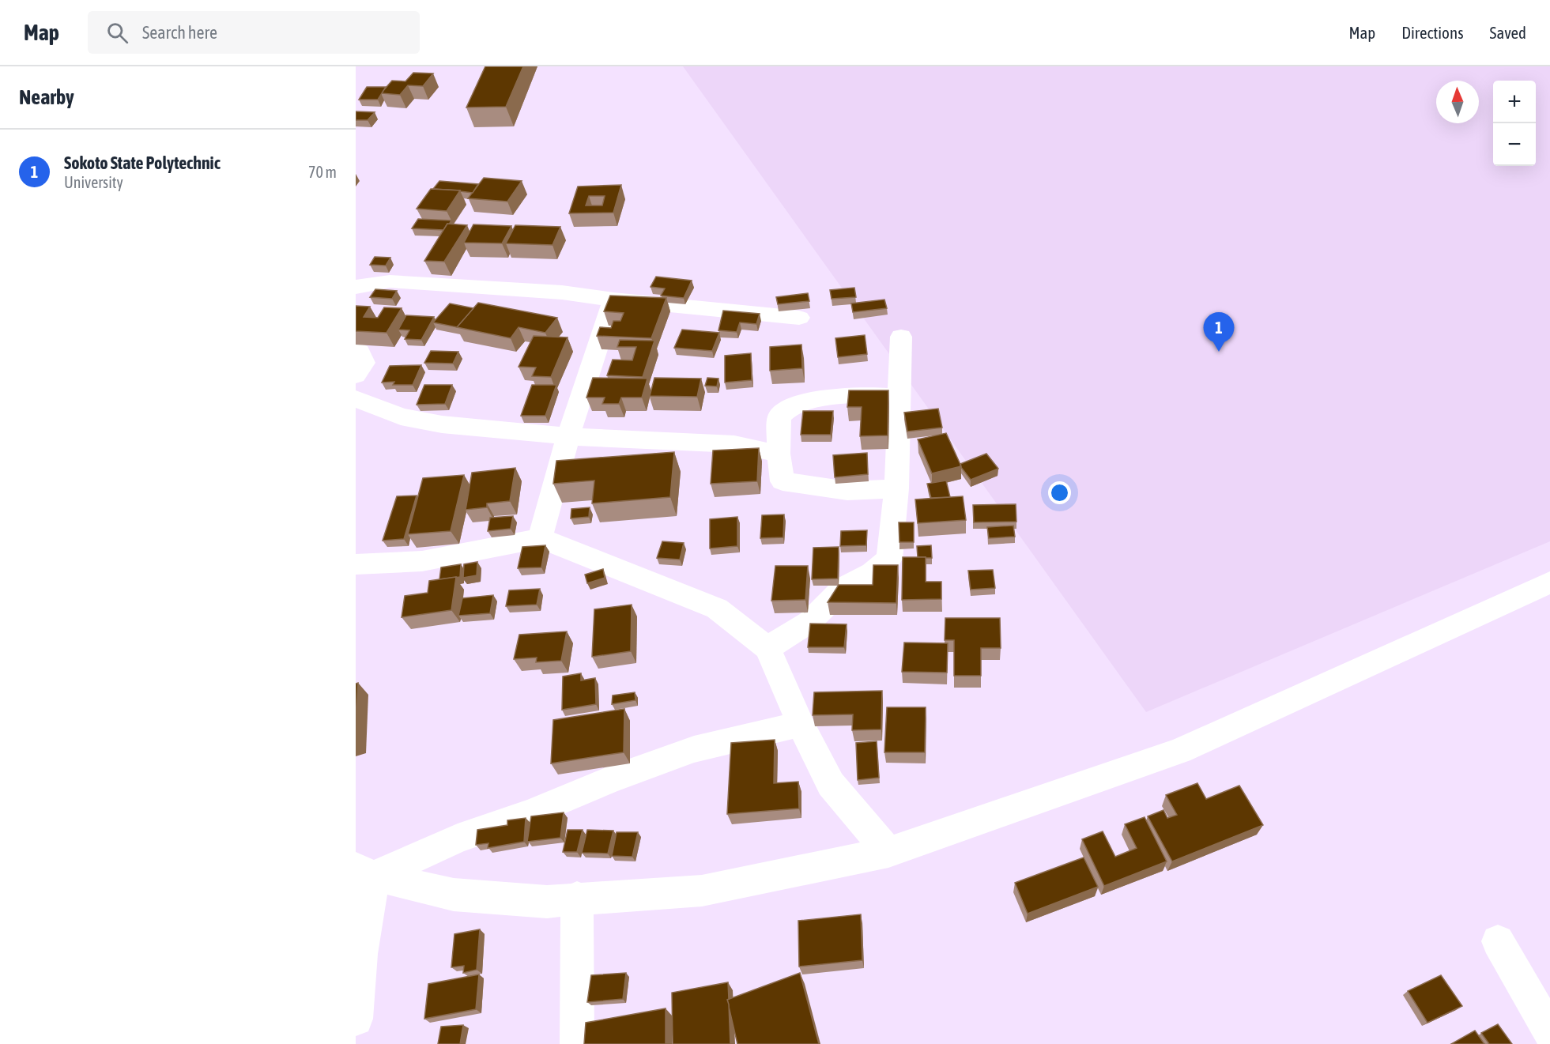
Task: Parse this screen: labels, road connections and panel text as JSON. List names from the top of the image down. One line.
{"north":"top","page":{"header":"Map","search":"Search here","nav":["Map","Directions","Saved"],"heading":"Nearby","map_buttons":["+","−"],"list":[{"mark":"1","name":"Sokoto State Polytechnic","note":"University","value":"70 m"}],"pins":"1"}}
